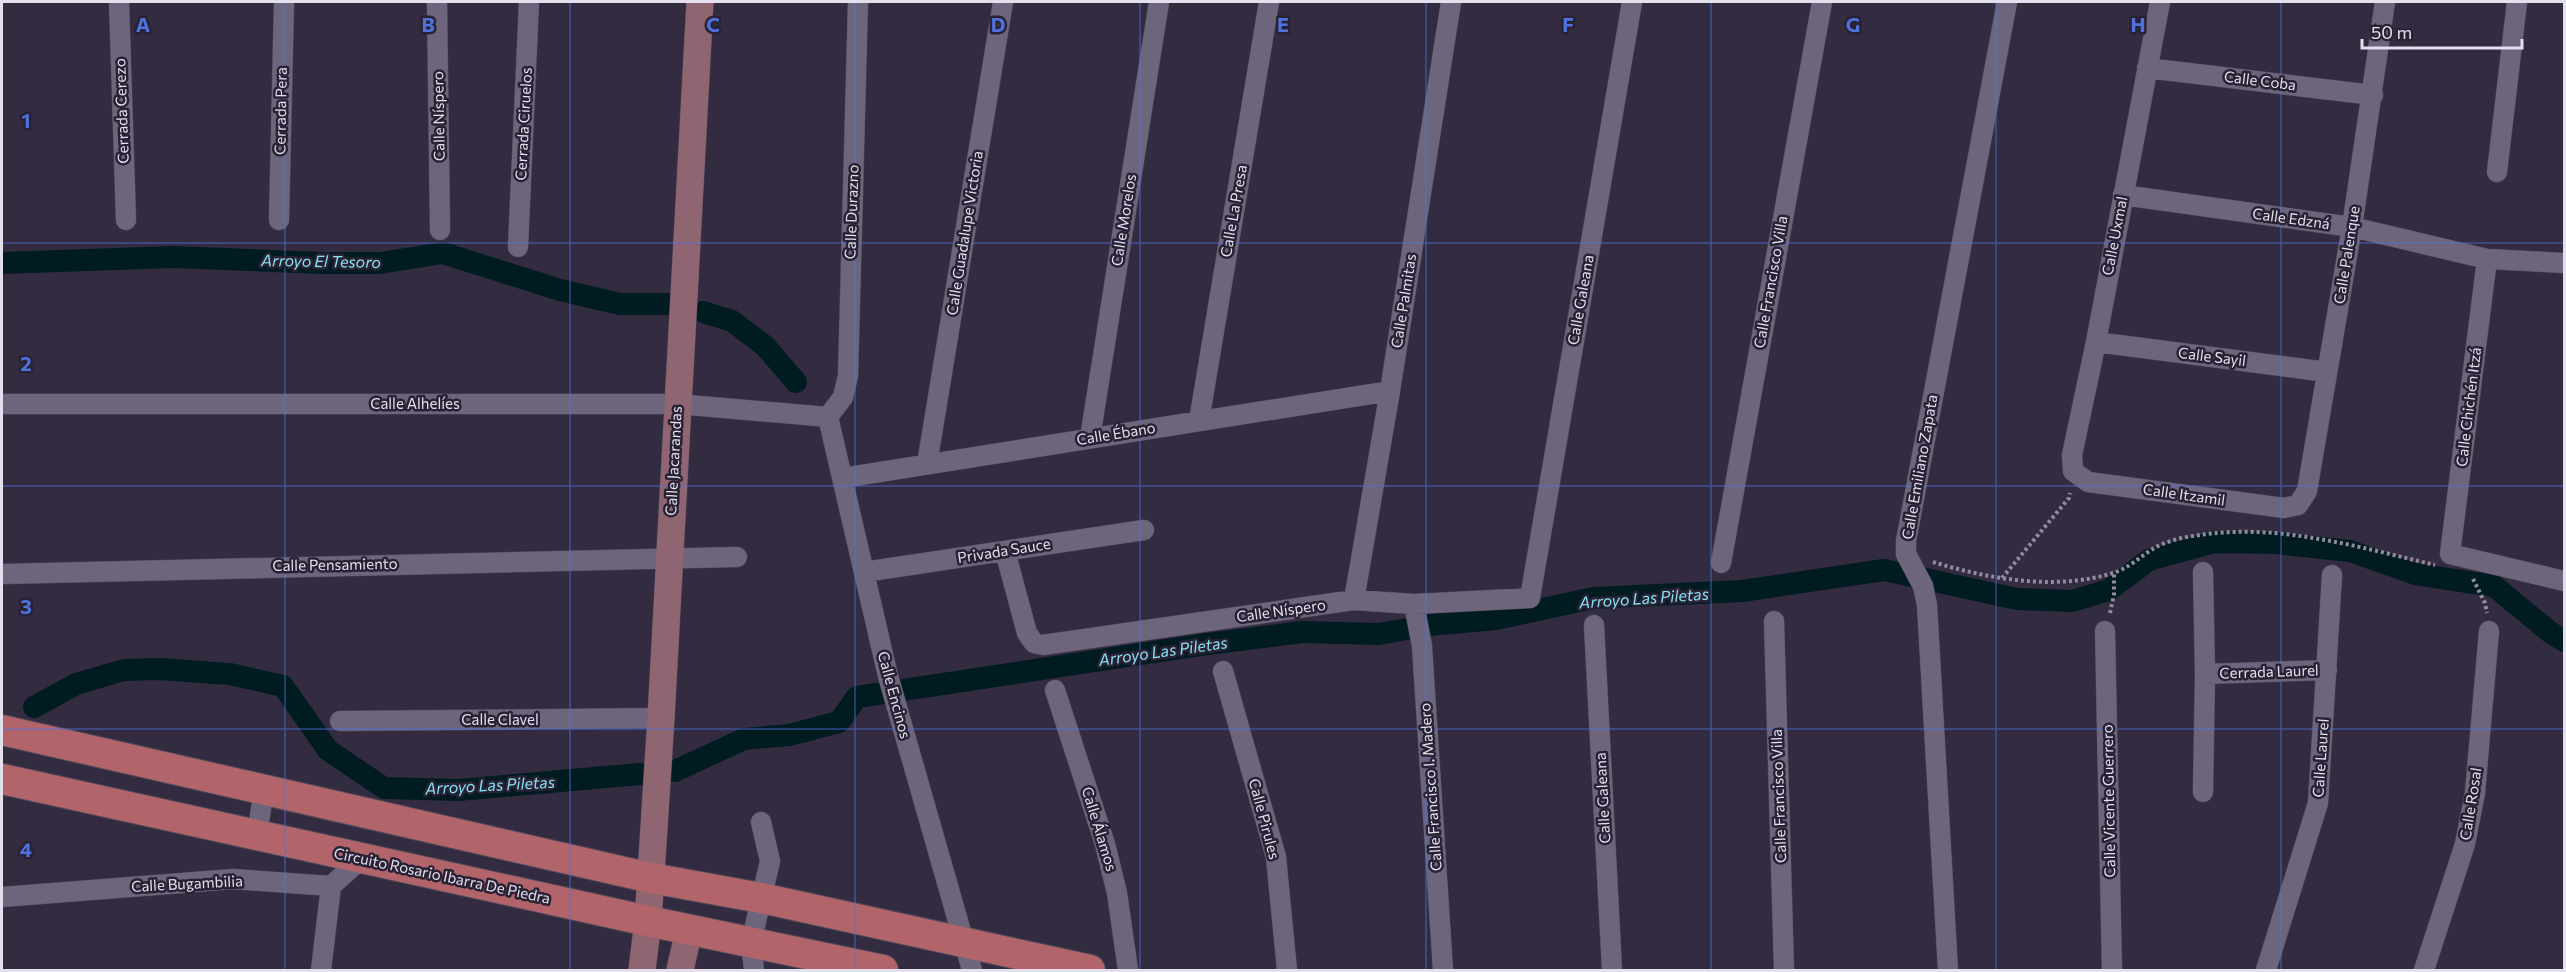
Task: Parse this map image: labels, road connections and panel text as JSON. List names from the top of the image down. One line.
{"streets":{"main road":["Calle Jacarandas","Circuito Rosario Ibarra De Piedra"],"street":["Calle Coba","Cerrada Cerezo","Cerrada Pera","Calle Níspero","Cerrada Ciruelos","Calle La Presa","Calle Durazno","Calle Edzná","Calle Morelos","Calle Guadalupe Victoria","Calle Uxmal","Calle Palenque","Calle Francisco Villa","Calle Galeana","Calle Palmitas","Calle Sayil","Calle Alhelíes","Calle Chichén Itzá","Calle Ébano","Calle Emiliano Zapata","Calle Itzamil","Privada Sauce","Calle Pensamiento","Cerrada Laurel","Calle Encinos","Calle Clavel","Calle Laurel","Calle Francisco I. Madero","Calle Vicente Guerrero","Calle Rosal","Calle Pirules","Calle Álamos","Calle Bugambilia"]},"crossings":[["Calle Coba","Calle Uxmal"],["Calle Coba","Calle Palenque"],["Calle Níspero","Calle Galeana"],["Calle Níspero","Calle Palmitas"],["Calle Níspero","Privada Sauce"],["Calle Níspero","Calle Francisco I. Madero"],["Calle La Presa","Calle Ébano"],["Calle Durazno","Calle Alhelíes"],["Calle Durazno","Calle Encinos"],["Calle Edzná","Calle Uxmal"],["Calle Edzná","Calle Palenque"],["Calle Edzná","Calle Chichén Itzá"],["Calle Morelos","Calle Ébano"],["Calle Guadalupe Victoria","Calle Ébano"],["Calle Uxmal","Calle Sayil"],["Calle Uxmal","Calle Itzamil"],["Calle Palenque","Calle Sayil"],["Calle Palenque","Calle Itzamil"],["Calle Palmitas","Calle Ébano"],["Calle Alhelíes","Calle Jacarandas"],["Calle Alhelíes","Calle Encinos"],["Calle Ébano","Calle Encinos"],["Calle Jacarandas","Calle Pensamiento"],["Calle Jacarandas","Calle Clavel"],["Calle Jacarandas","Circuito Rosario Ibarra De Piedra"],["Privada Sauce","Calle Encinos"],["Cerrada Laurel","Calle Laurel"]],"water":["Arroyo El Tesoro","Arroyo Las Piletas"],"scale_bar":"50 m","grid":{"columns":["A","B","C","D","E","F","G","H"],"rows":["1","2","3","4"]}}
